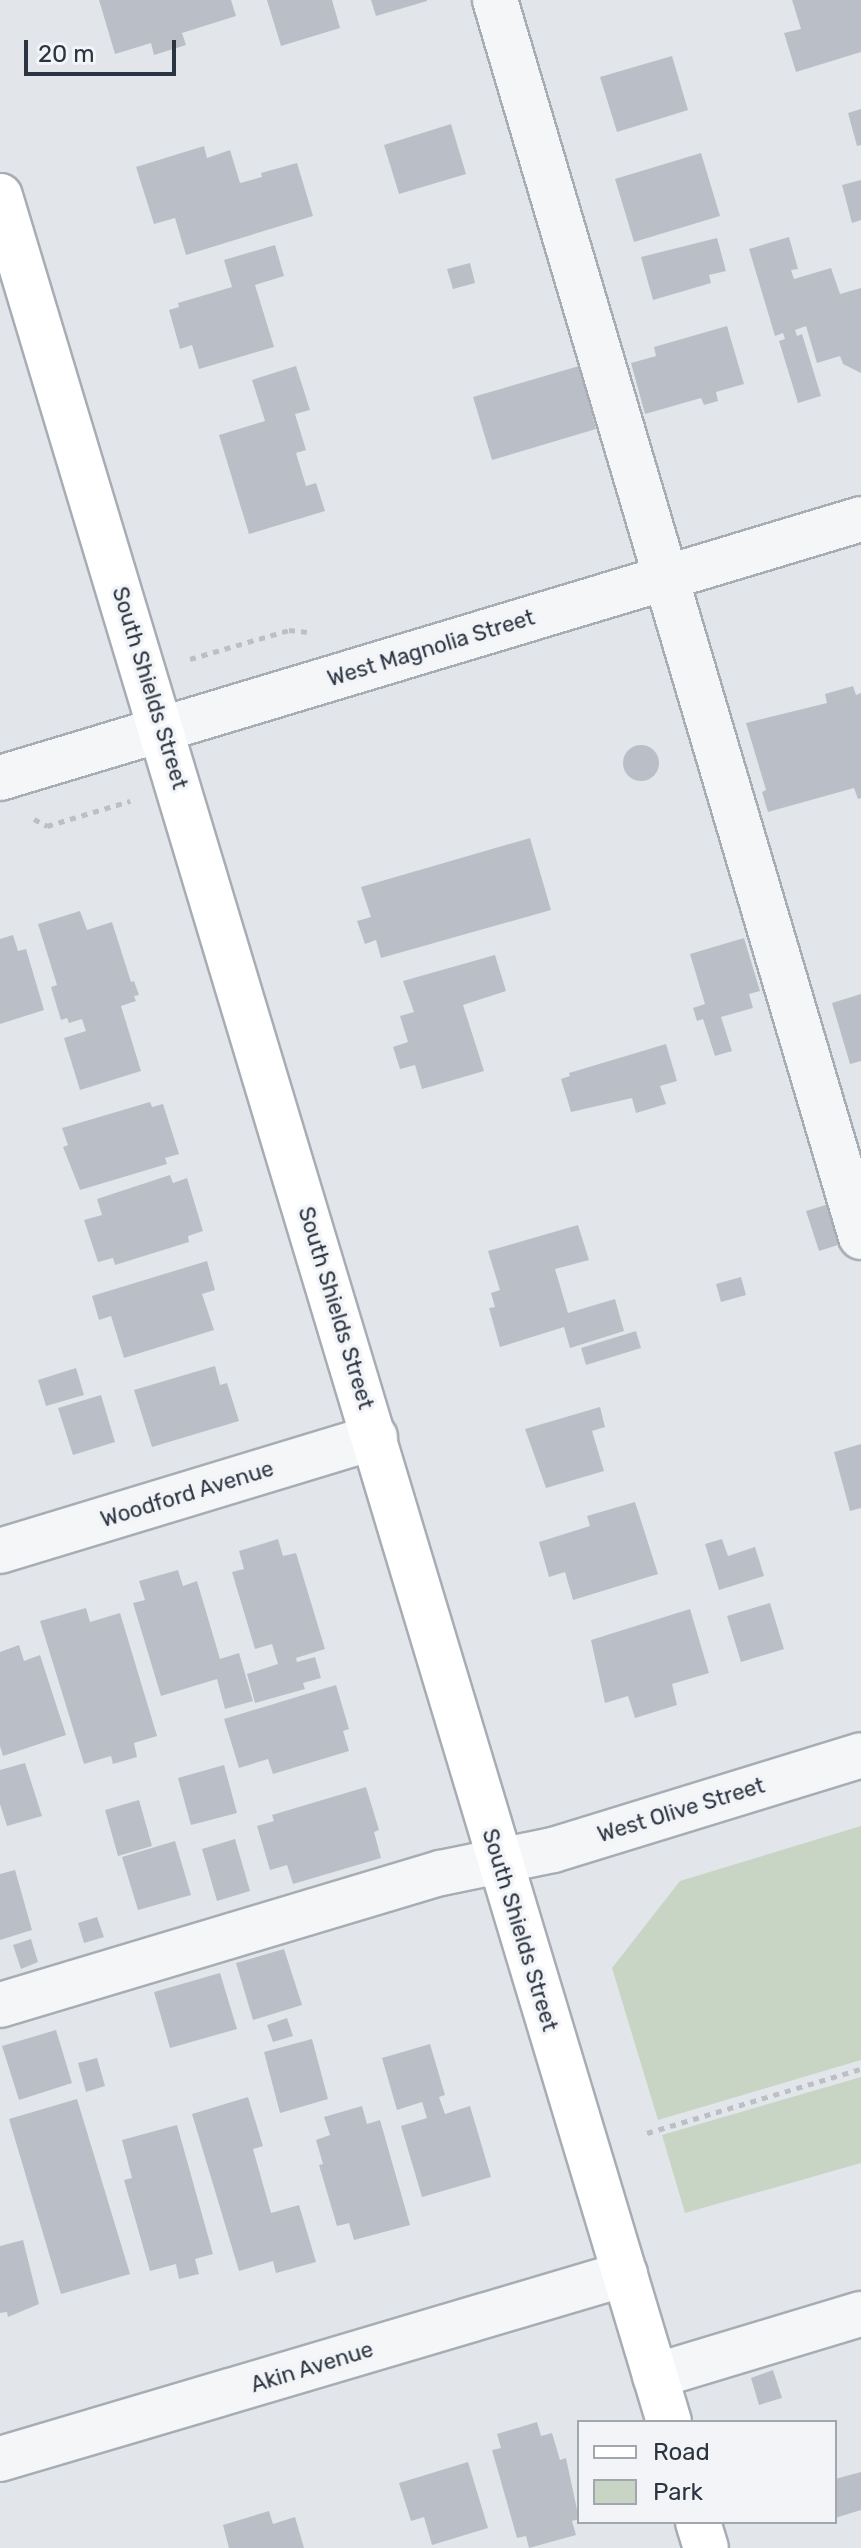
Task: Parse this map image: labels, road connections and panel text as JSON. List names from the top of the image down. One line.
{"streets":{"main road":["South Shields Street"],"street":["West Magnolia Street","Woodford Avenue","West Olive Street","Akin Avenue"]},"crossings":[["West Magnolia Street","South Shields Street"],["South Shields Street","Woodford Avenue"],["South Shields Street","West Olive Street"],["South Shields Street","Akin Avenue"]],"legend":["Road","Park"],"scale_bar":"20 m"}
